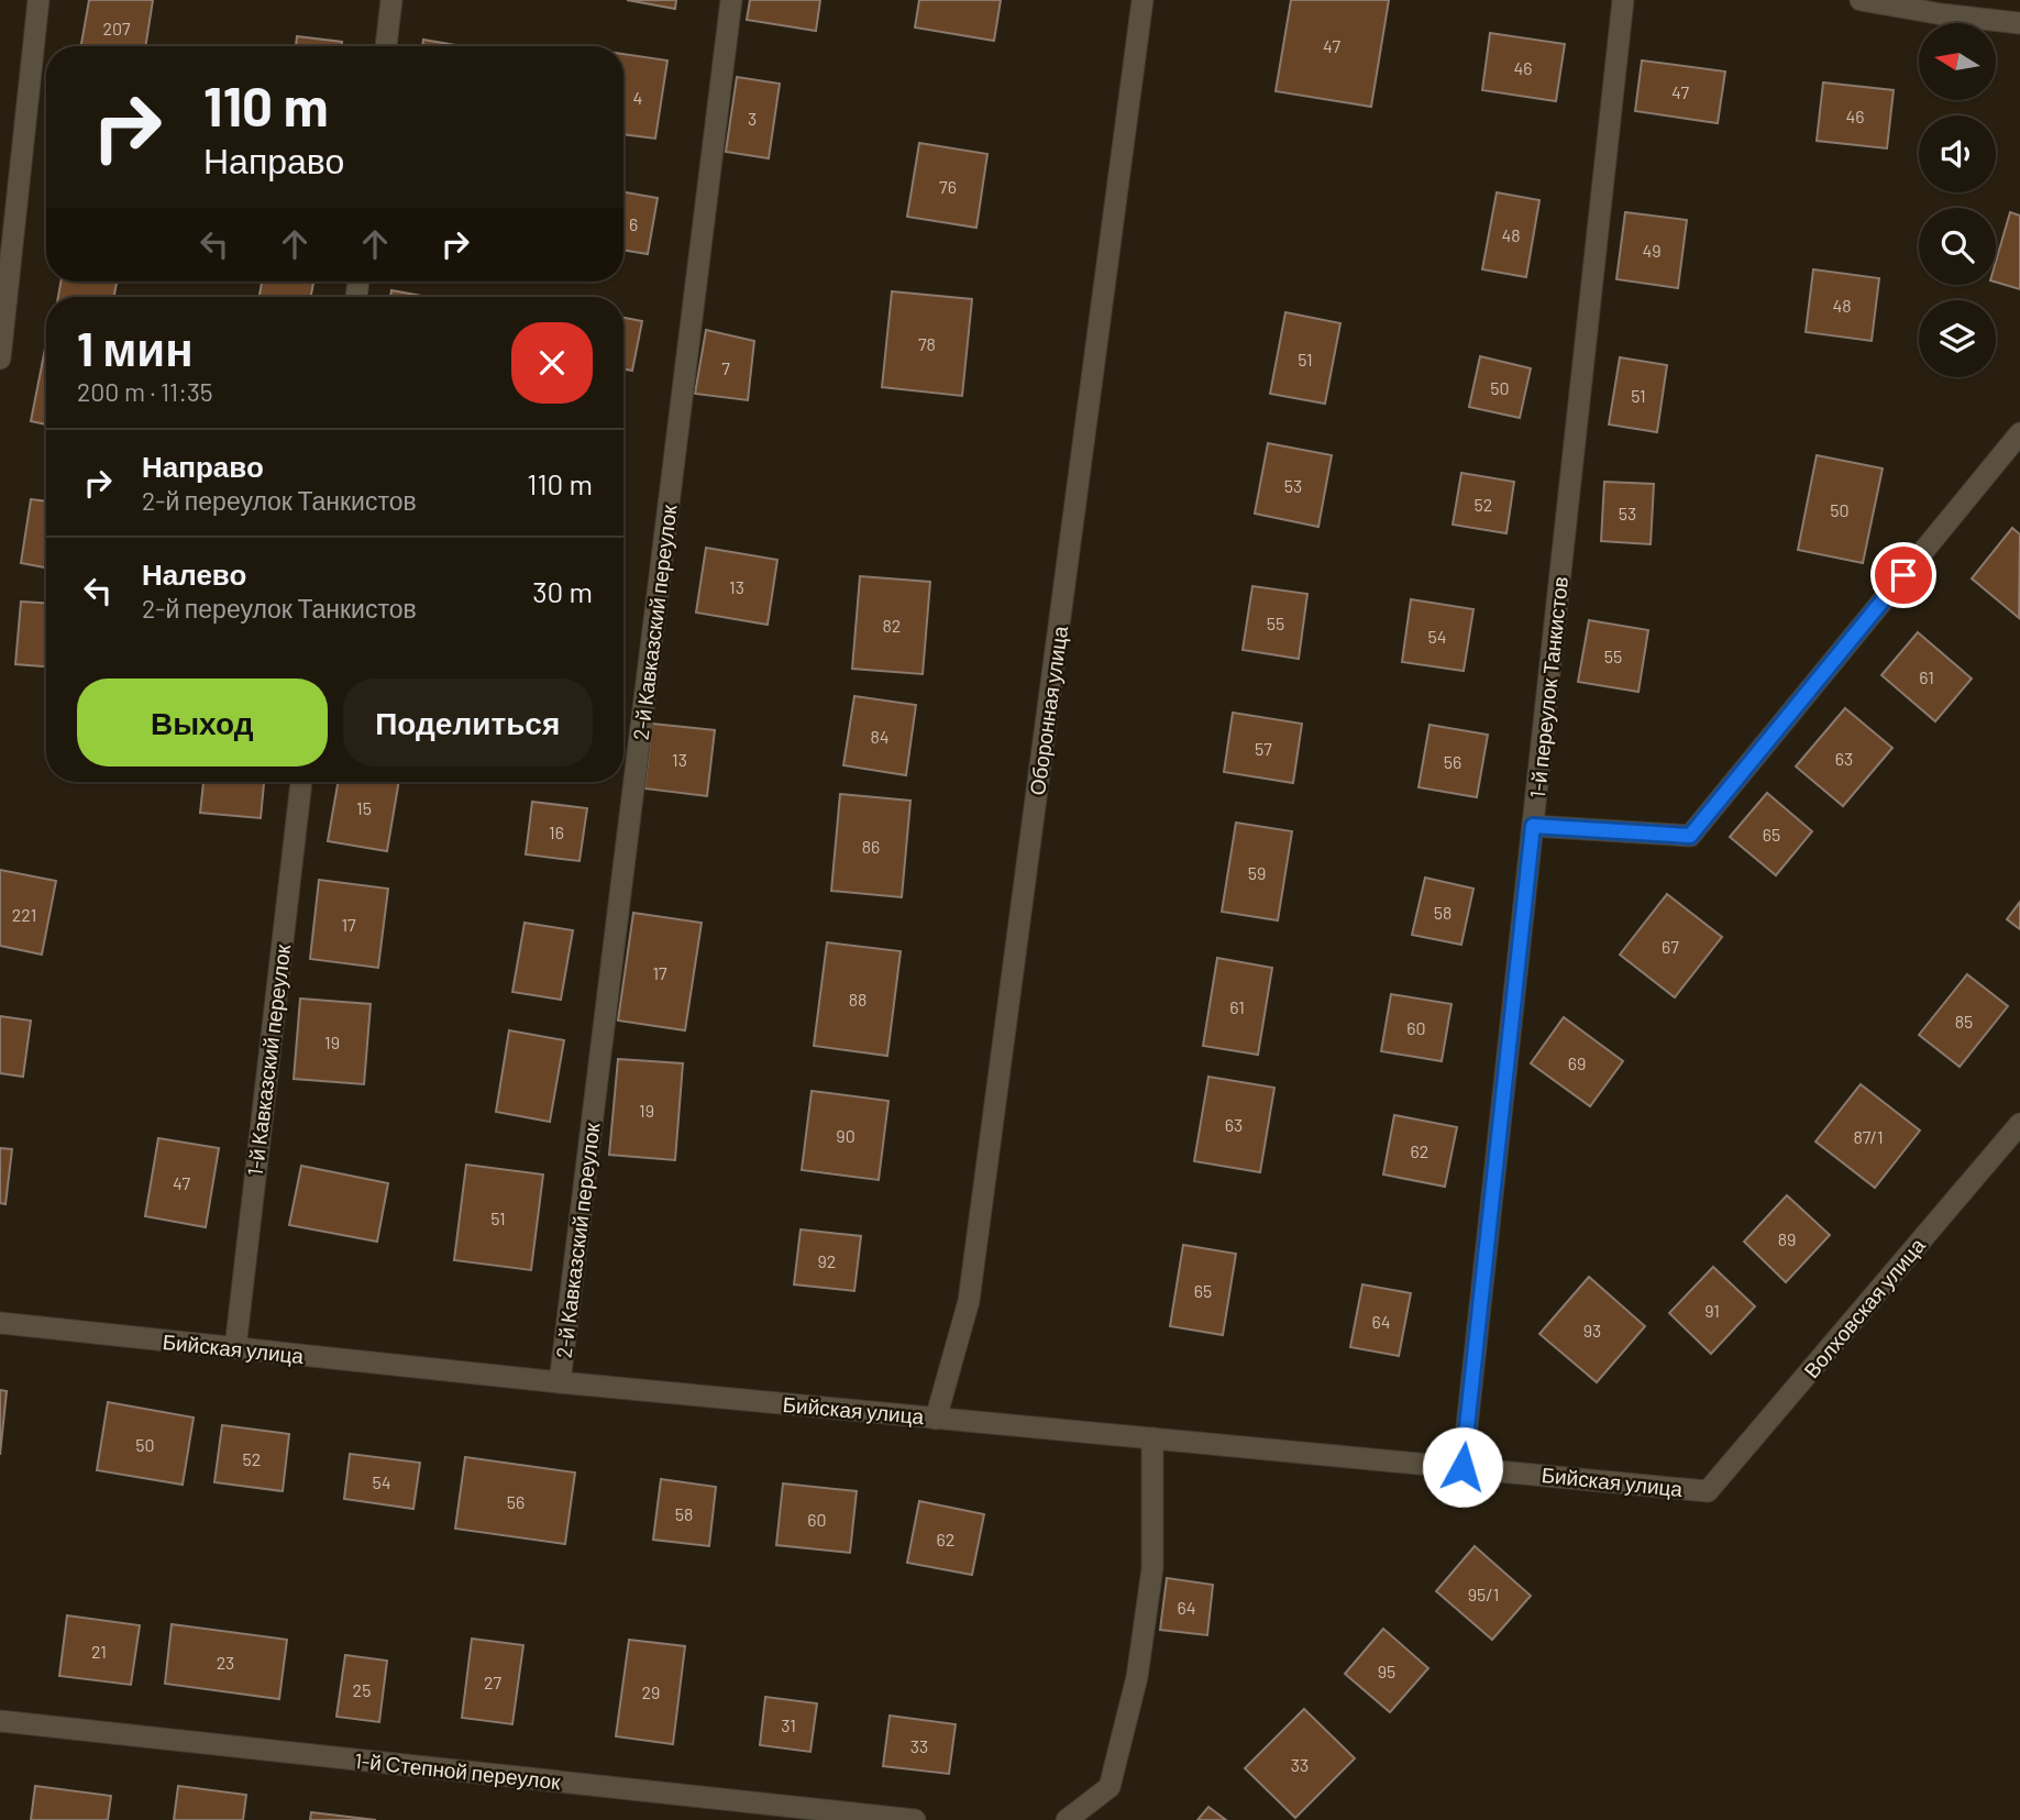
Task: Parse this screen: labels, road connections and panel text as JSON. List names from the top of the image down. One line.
{"streets":{"street":["2-й Кавказский переулок","1-й переулок Танкистов","Оборонная улица","1-й Кавказский переулок","Волховская улица","Бийская улица","1-й Степной переулок"]},"crossings":[["2-й Кавказский переулок","Бийская улица"],["1-й переулок Танкистов","Бийская улица"],["Оборонная улица","Бийская улица"],["1-й Кавказский переулок","Бийская улица"],["Волховская улица","Бийская улица"]],"house_numbers":["207","47","46","47","4","46","3","76","6","48","49","48","78","51","7","50","51","53","52","50","53","13","55","82","54","55","61","84","57","63","13","56","15","16","65","86","59","58","221","17","67","17","88","61","85","60","19","69","19","63","90","87/1","62","47","51","89","92","65","91","64","93","50","52","54","56","58","60","62","95/1","64","21","23","95","27","25","29","31","33","33"],"north":"left","page":{"turn":["110 m","Направо"],"heading":["1 мин","200 m · 11:35"],"list":[{"name":"Направо","note":"2-й переулок Танкистов","value":"110 m"},{"name":"Налево","note":"2-й переулок Танкистов","value":"30 m"}],"buttons":["Выход","Поделиться"]}}
